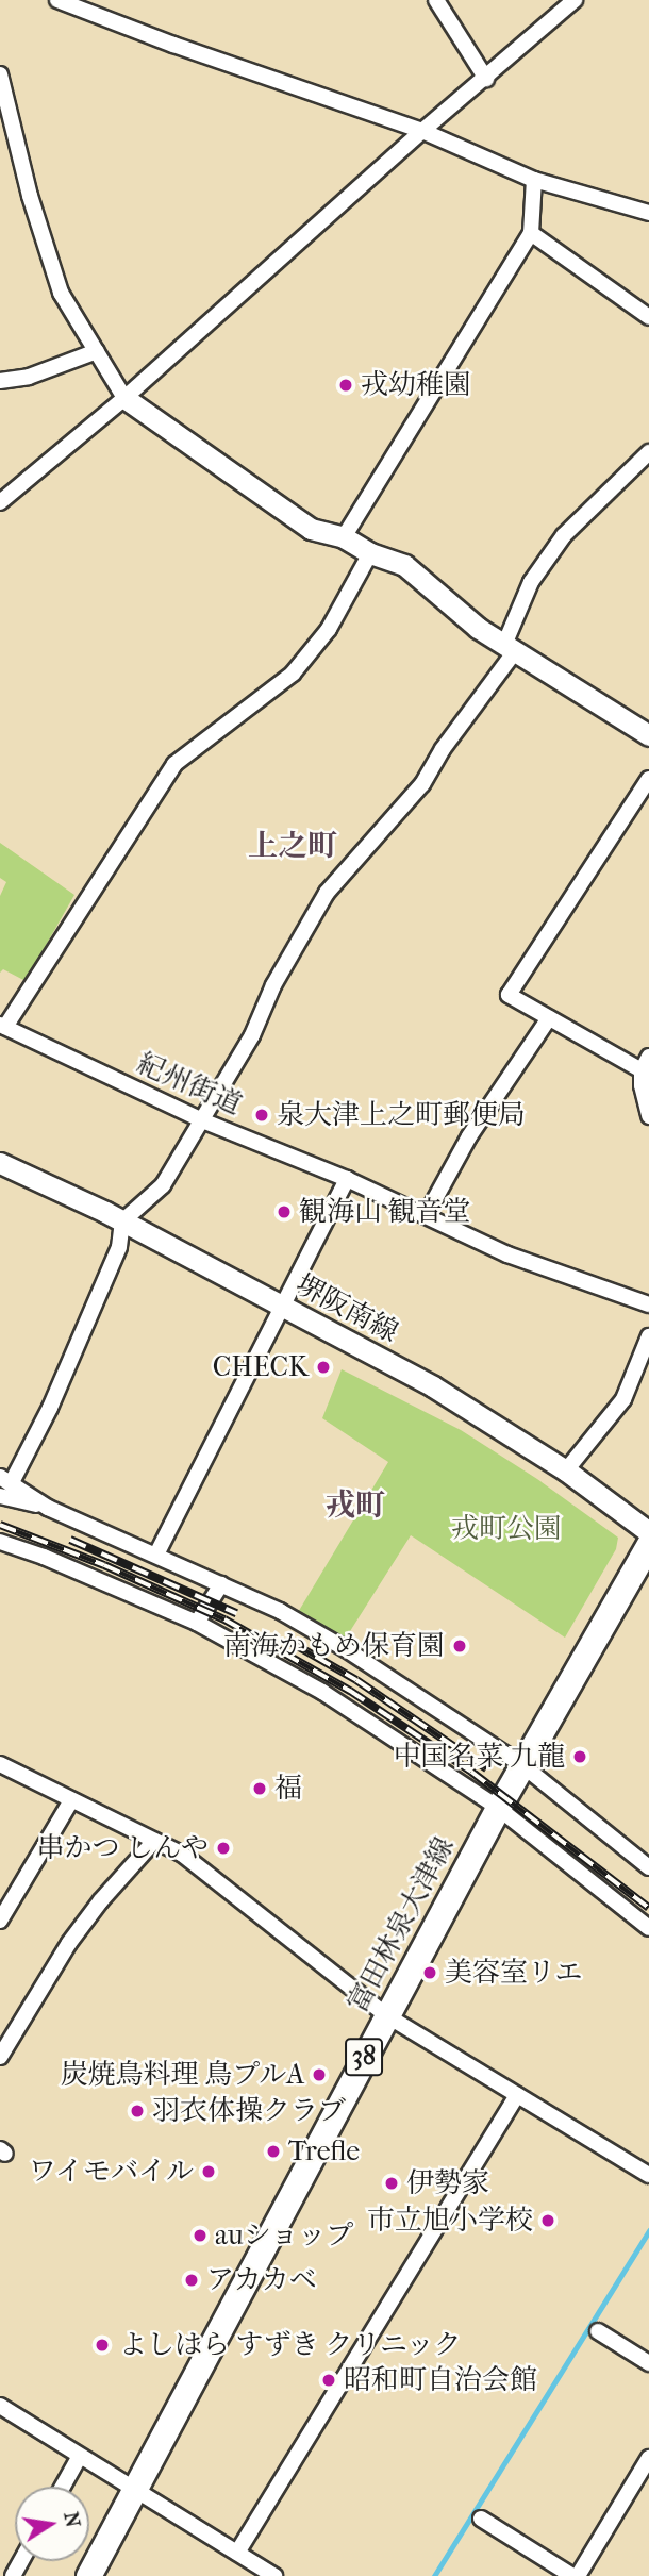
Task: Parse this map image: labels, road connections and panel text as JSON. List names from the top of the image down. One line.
{"streets":{"main road":["堺阪南線","富田林泉大津線","38"],"street":["紀州街道"]},"districts":["上之町","戎町"],"parks":["戎町公園"],"places":["戎幼稚園","泉大津上之町郵便局","観海山 観音堂","CHECK","南海かもめ保育園","中国名菜 九龍","福","串かつ しんや","美容室リエ","炭焼鳥料理 鳥プルA","羽衣体操クラブ","Trefle","ワイモバイル","伊勢家","市立旭小学校","auショップ","アカカベ","よしはら すずき クリニック","昭和町自治会館"],"north":"right"}
